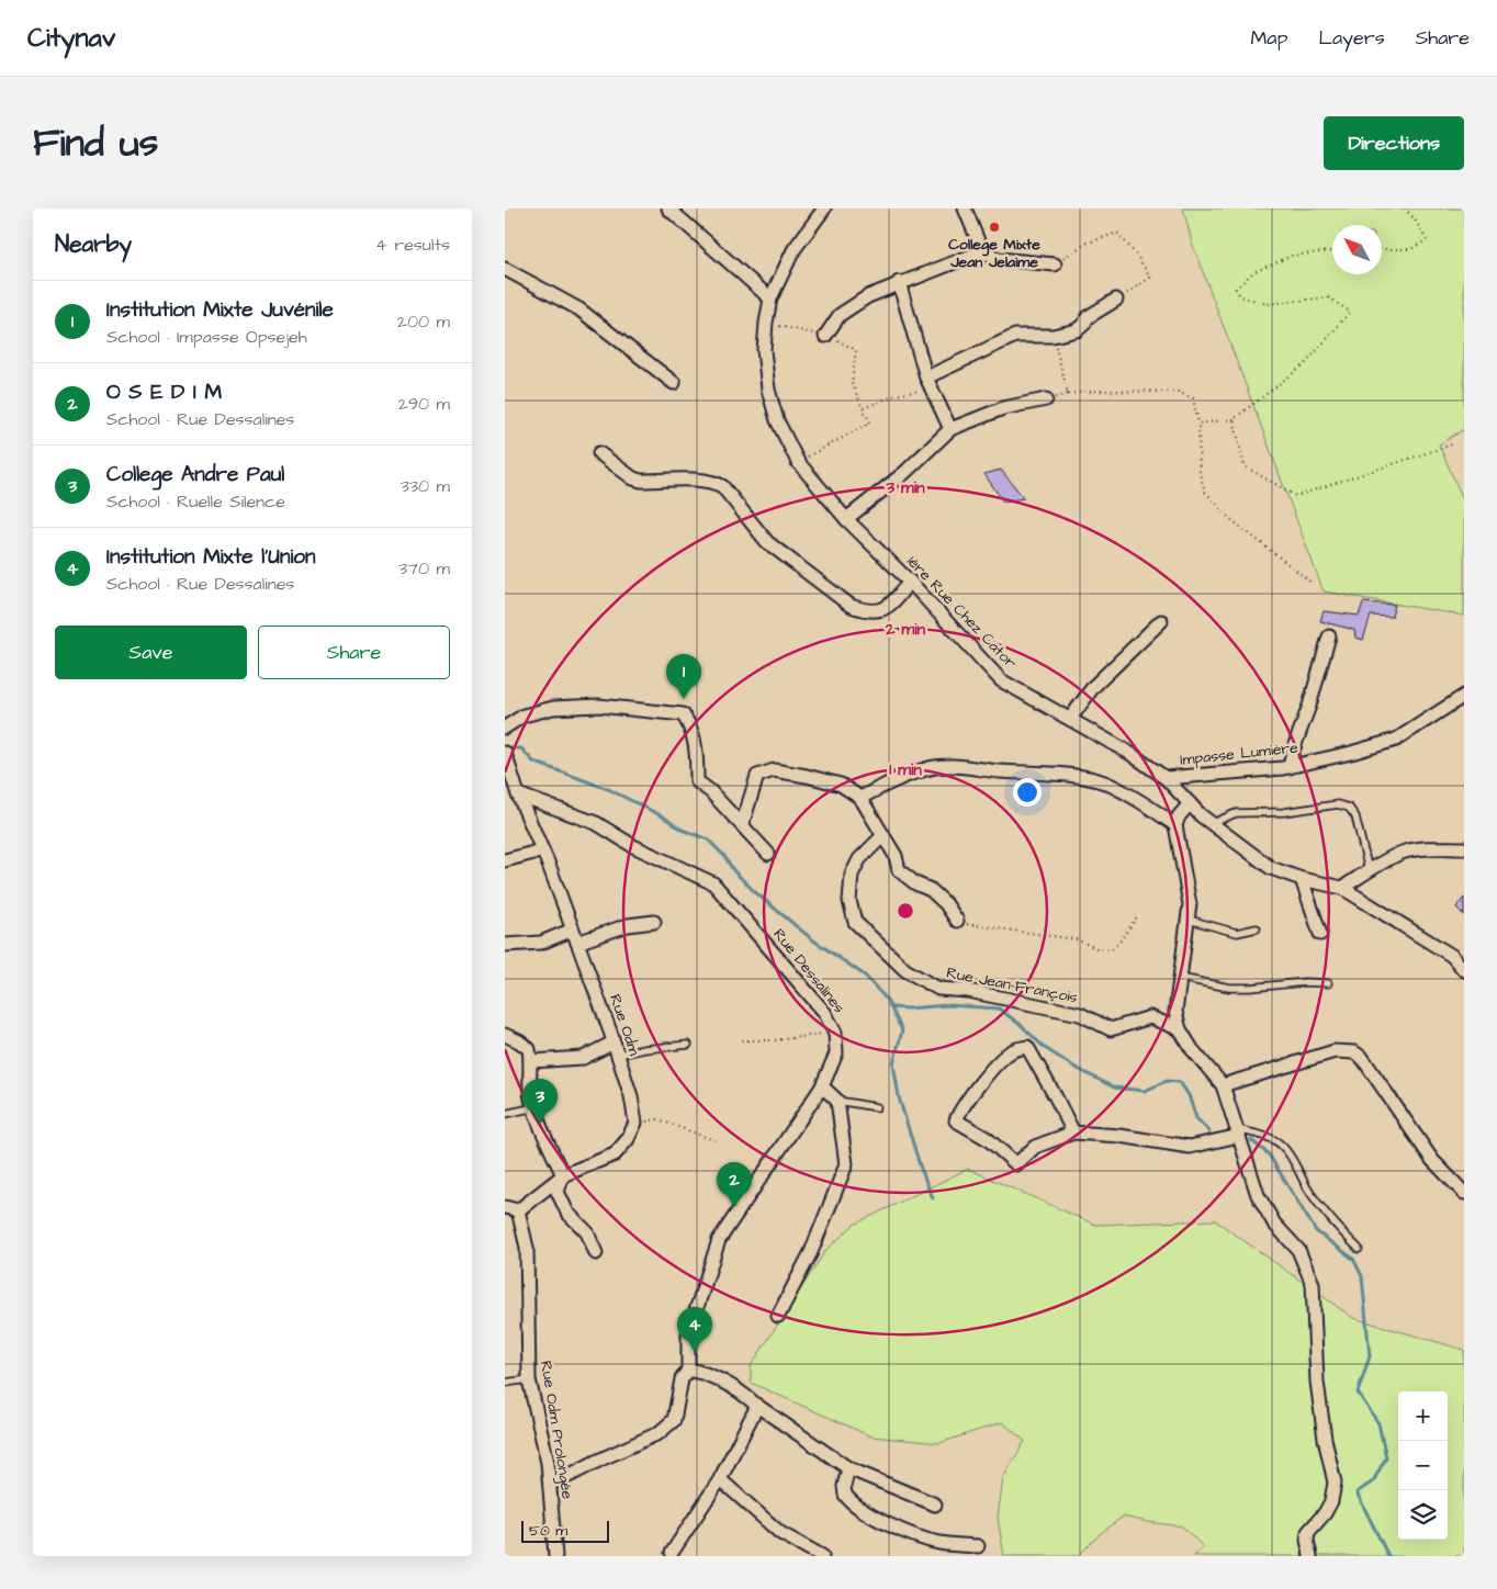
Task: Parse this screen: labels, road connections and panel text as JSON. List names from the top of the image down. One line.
{"streets":{"street":["1ère Rue Chez Cator","Impasse Lumière","Rue Dessalines","Rue Jean-François","Rue Odm","Rue Odm Prolongée"]},"crossings":[["1ère Rue Chez Cator","Impasse Lumière"],["Rue Dessalines","Rue Odm"]],"places":["College Mixte Jean Jelaime"],"scale_bar":"50 m","north":"top left","page":{"header":"Citynav","nav":["Map","Layers","Share"],"title":"Find us","buttons":["Directions",["Save","Share"]],"heading":["Nearby","4 results"],"list":[{"mark":"1","name":"Institution Mixte Juvénile","note":"School · Impasse Opsejeh","value":"200 m"},{"mark":"2","name":"O S E D I M","note":"School · Rue Dessalines","value":"290 m"},{"mark":"3","name":"College Andre Paul","note":"School · Ruelle Silence","value":"330 m"},{"mark":"4","name":"Institution Mixte l'Union","note":"School · Rue Dessalines","value":"370 m"}],"pins":["1","3","2","4"],"map_buttons":["+","−"],"scale":"50 m"},"rings":["3 min","2 min","1 min"]}
